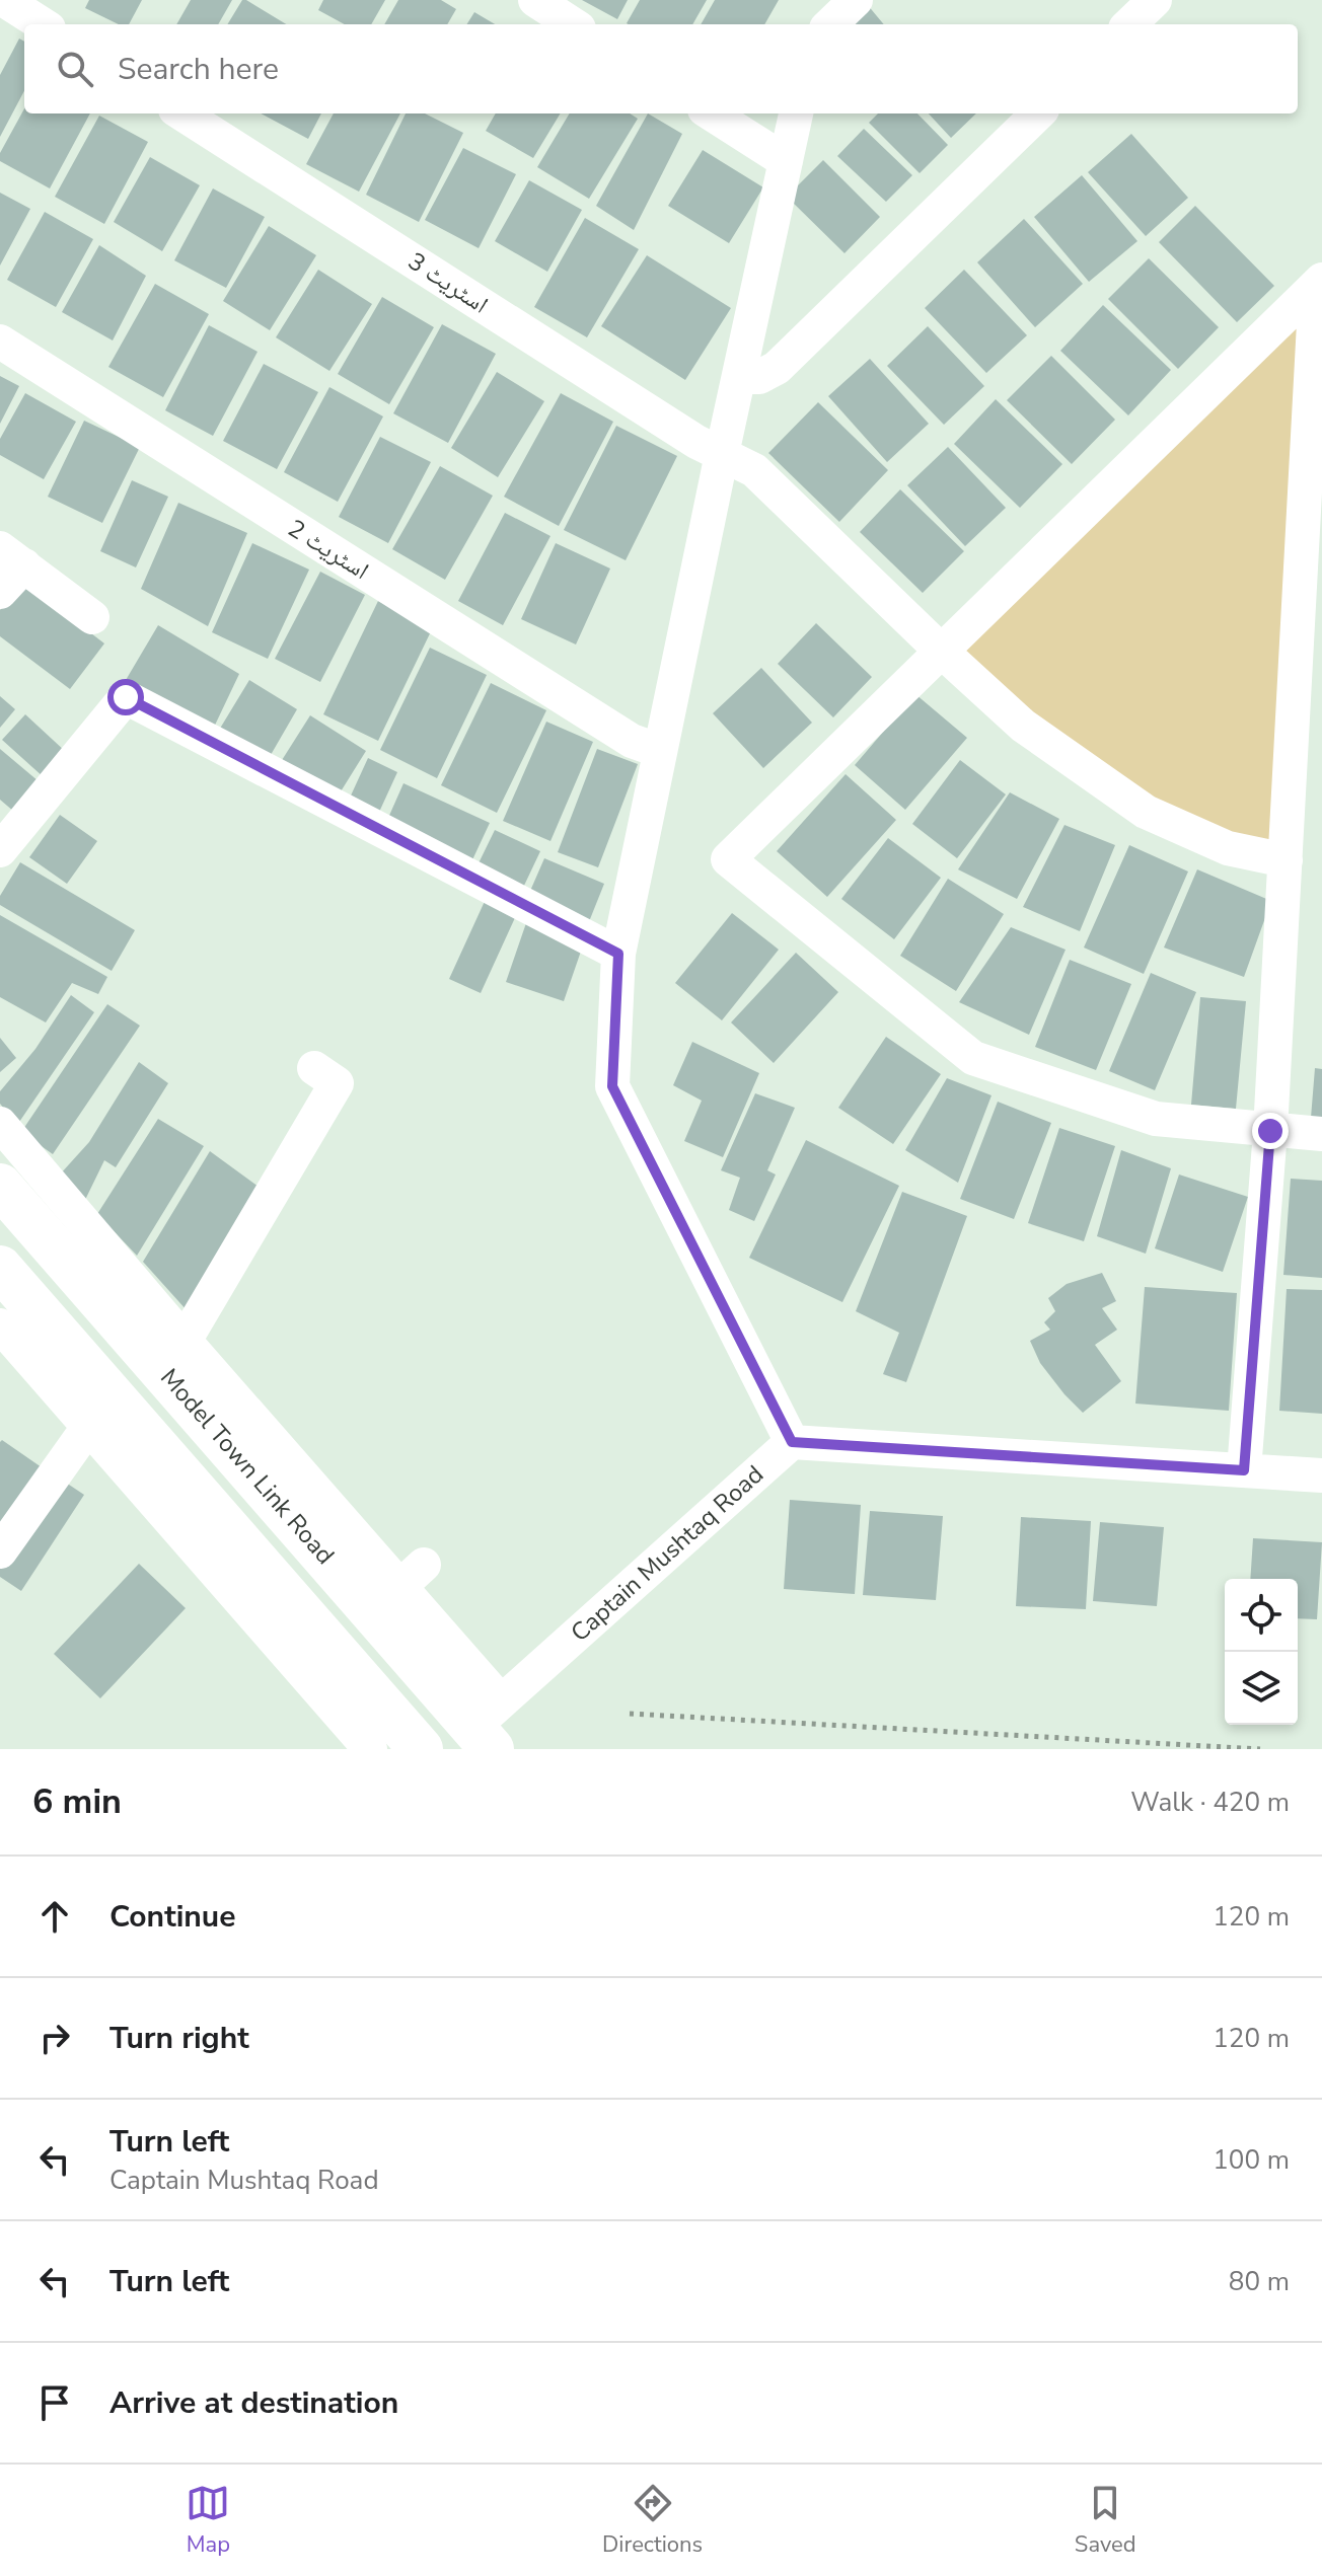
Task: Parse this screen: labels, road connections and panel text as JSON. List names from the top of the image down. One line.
{"streets":{"main road":["Model Town Link Road"],"street":["اسٹریٹ 3","اسٹریٹ 2","Captain Mushtaq Road"]},"crossings":[["Model Town Link Road","Captain Mushtaq Road"]],"page":{"search":"Search here","heading":["6 min","Walk · 420 m"],"list":[["Continue","120 m"],["Turn right","120 m"],["Turn left","Captain Mushtaq Road","100 m"],["Turn left","80 m"],"Arrive at destination"],"nav":["Map","Directions","Saved"]}}
